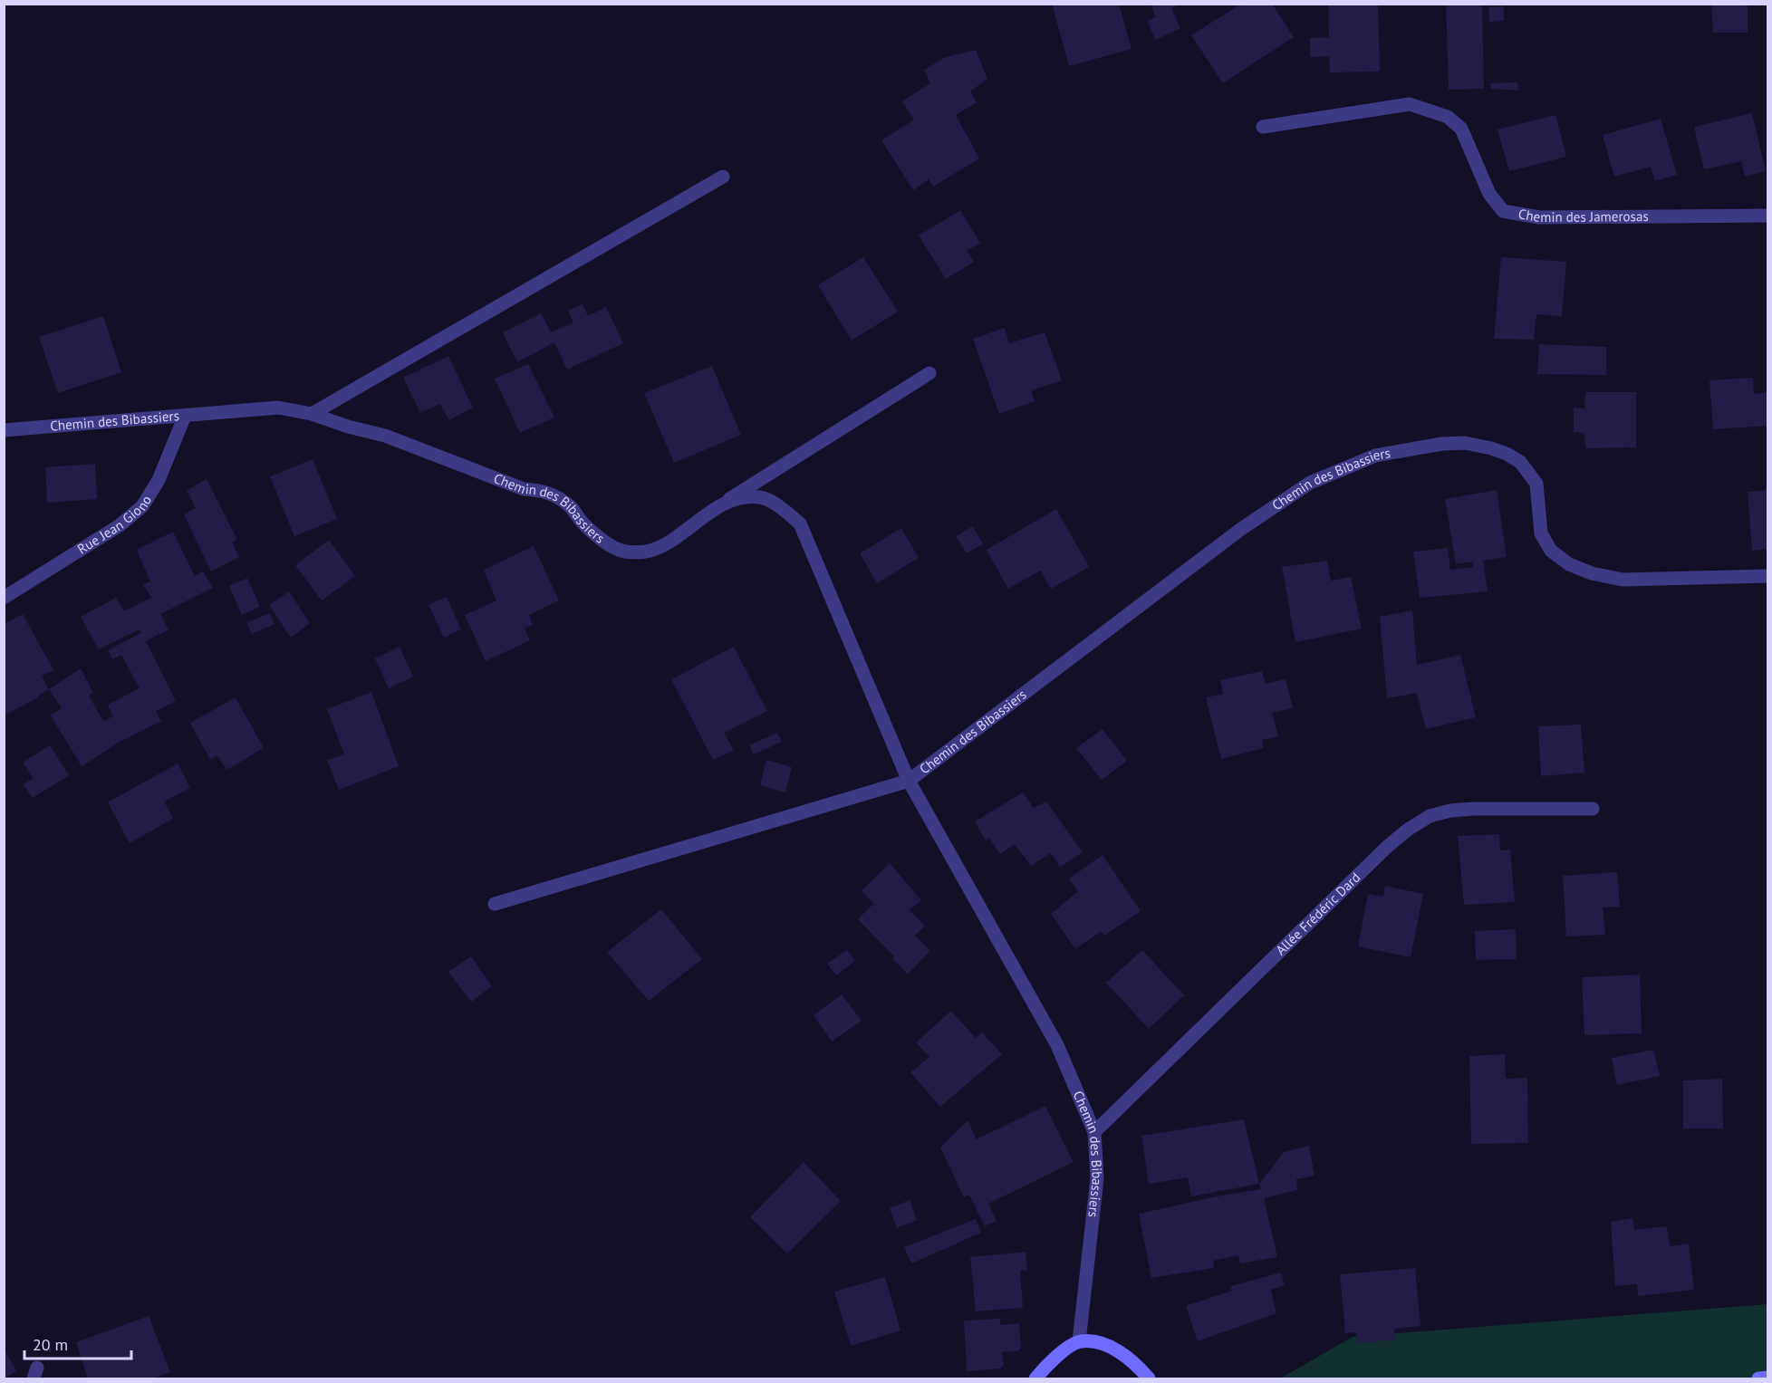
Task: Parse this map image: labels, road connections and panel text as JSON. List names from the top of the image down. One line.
{"streets":{"street":["Chemin des Jamerosas","Chemin des Bibassiers","Rue Jean Giono","Allée Frédéric Dard"]},"crossings":[["Chemin des Bibassiers","Rue Jean Giono"],["Chemin des Bibassiers","Allée Frédéric Dard"]],"scale_bar":"20 m"}
